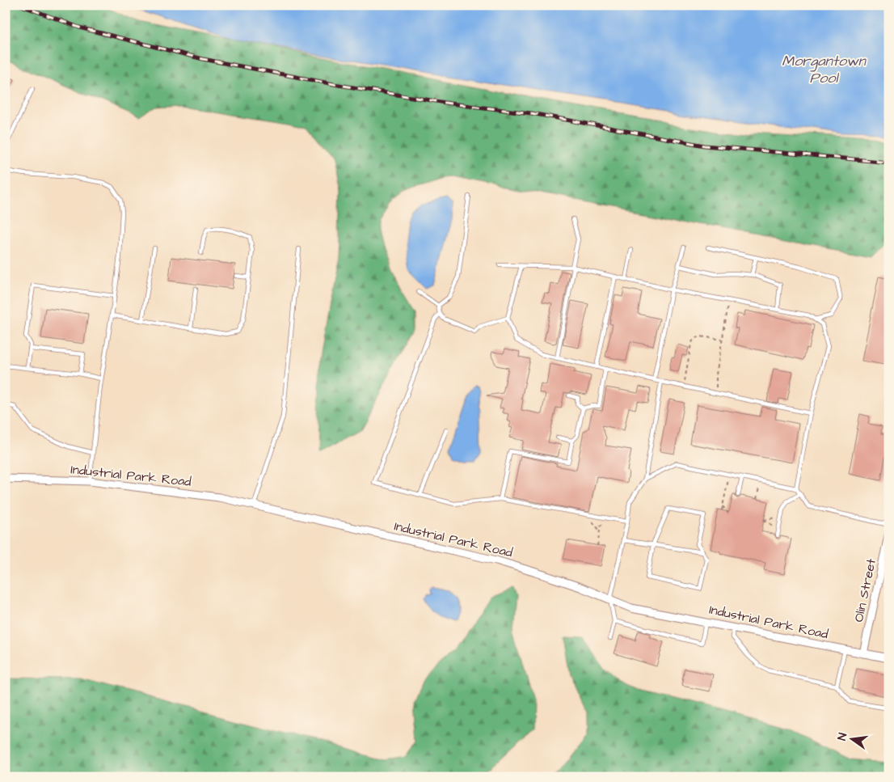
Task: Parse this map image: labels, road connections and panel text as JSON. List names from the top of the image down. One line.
{"streets":{"street":["Industrial Park Road","Olin Street"]},"crossings":[["Industrial Park Road","Olin Street"]],"water":["Morgantown Pool"],"north":"left"}
